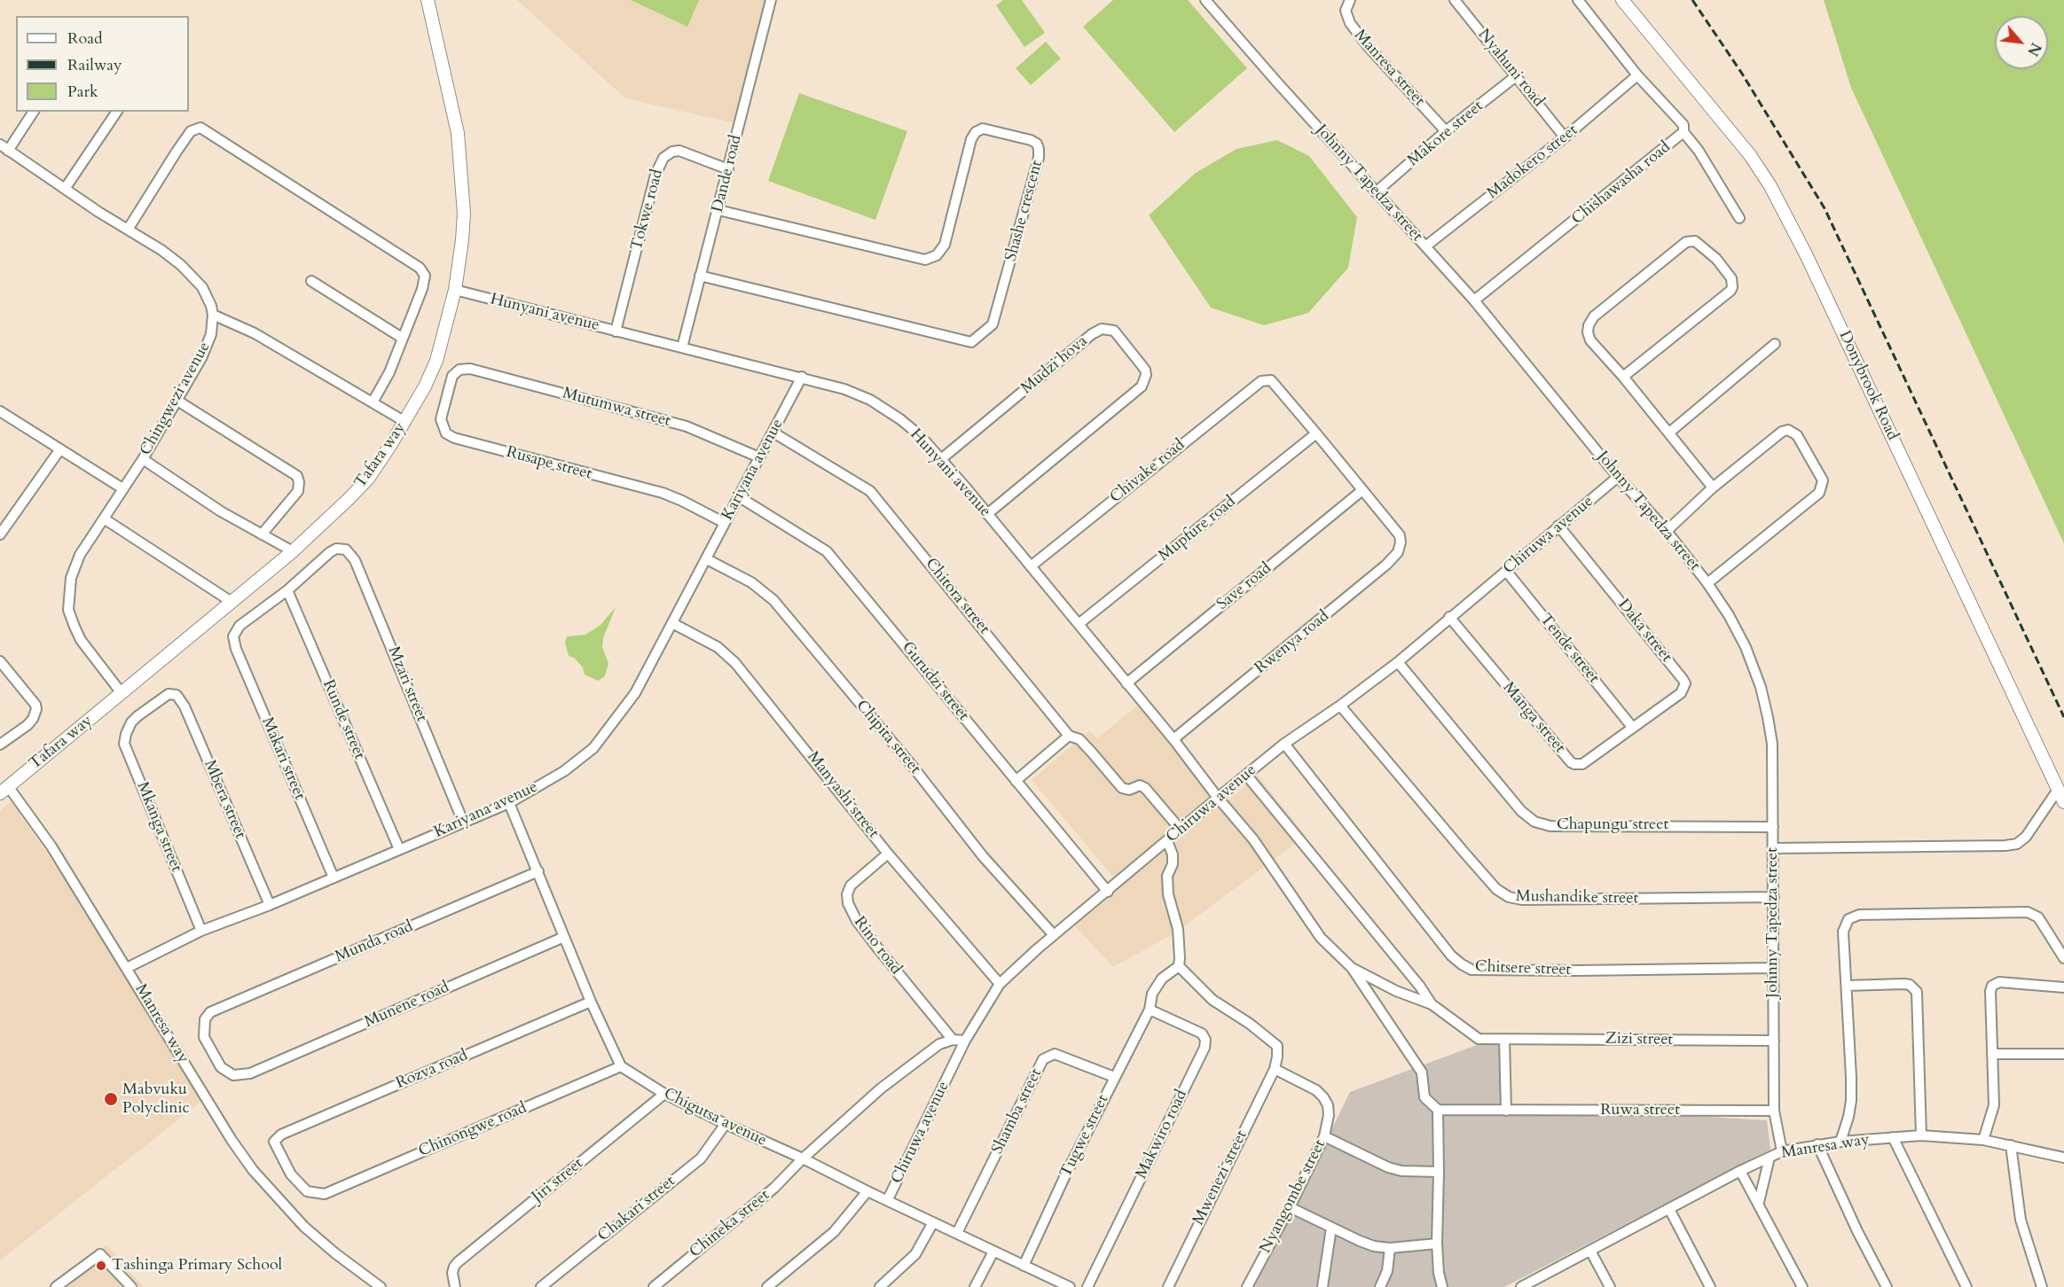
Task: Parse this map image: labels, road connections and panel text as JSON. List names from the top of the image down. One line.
{"streets":{"street":["Manresa street","Nyahuni road","Makore street","Madokero street","Dande road","Johnny Tapedza street","Chishawasha road","Tokwe road","Shashe crescent","Hunyani avenue","Mudzi hova","Donybrook Road","Chingwezi avenue","Mutumwa street","Tafara way","Rusape street","Kariyana avenue","Chivake road","Mupfure road","Chiruwa avenue","Save road","Chitora street","Daka street","Rwenya road","Tende street","Gurudzi street","Mzari street","Manga street","Runde street","Chipita street","Makari street","Manyashi street","Mbera street","Chapungu street","Mkanga street","Mushandike street","Munda road","Rino road","Chitsere street","Munene road","Manresa way","Zizi street","Rozva road","Ruwa street","Shamba street","Chigutsa avenue","Chinongwe road","Makwiro road","Tugwe street","Mwenezi street","Jiri street","Nyangombe street","Chakari street","Chineka street"]},"crossings":[["Manresa street","Makore street"],["Nyahuni road","Makore street"],["Nyahuni road","Madokero street"],["Makore street","Johnny Tapedza street"],["Madokero street","Johnny Tapedza street"],["Madokero street","Chishawasha road"],["Dande road","Tokwe road"],["Dande road","Shashe crescent"],["Dande road","Hunyani avenue"],["Johnny Tapedza street","Chishawasha road"],["Johnny Tapedza street","Chiruwa avenue"],["Johnny Tapedza street","Chapungu street"],["Johnny Tapedza street","Mushandike street"],["Johnny Tapedza street","Chitsere street"],["Johnny Tapedza street","Manresa way"],["Johnny Tapedza street","Zizi street"],["Johnny Tapedza street","Ruwa street"],["Tokwe road","Hunyani avenue"],["Hunyani avenue","Mudzi hova"],["Hunyani avenue","Tafara way"],["Hunyani avenue","Kariyana avenue"],["Hunyani avenue","Chivake road"],["Hunyani avenue","Mupfure road"],["Hunyani avenue","Chiruwa avenue"],["Hunyani avenue","Save road"],["Hunyani avenue","Rwenya road"],["Chingwezi avenue","Tafara way"],["Mutumwa street","Rusape street"],["Mutumwa street","Kariyana avenue"],["Tafara way","Manresa way"],["Rusape street","Kariyana avenue"],["Kariyana avenue","Chitora street"],["Kariyana avenue","Gurudzi street"],["Kariyana avenue","Mzari street"],["Kariyana avenue","Runde street"],["Kariyana avenue","Chipita street"],["Kariyana avenue","Makari street"],["Kariyana avenue","Manyashi street"],["Kariyana avenue","Mbera street"],["Kariyana avenue","Mkanga street"],["Kariyana avenue","Manresa way"],["Chivake road","Mupfure road"],["Chiruwa avenue","Chitora street"],["Chiruwa avenue","Daka street"],["Chiruwa avenue","Tende street"],["Chiruwa avenue","Gurudzi street"],["Chiruwa avenue","Manga street"],["Chiruwa avenue","Chipita street"],["Chiruwa avenue","Manyashi street"],["Chiruwa avenue","Chapungu street"],["Chiruwa avenue","Mushandike street"],["Chiruwa avenue","Chitsere street"],["Chiruwa avenue","Chigutsa avenue"],["Save road","Rwenya road"],["Daka street","Tende street"],["Daka street","Manga street"],["Tende street","Manga street"],["Mzari street","Runde street"],["Mzari street","Makari street"],["Runde street","Makari street"],["Manyashi street","Rino road"],["Mbera street","Mkanga street"],["Munda road","Munene road"],["Rino road","Chineka street"],["Rozva road","Chinongwe road"],["Shamba street","Chigutsa avenue"],["Shamba street","Tugwe street"],["Chigutsa avenue","Chinongwe road"],["Chigutsa avenue","Tugwe street"],["Chigutsa avenue","Jiri street"],["Chigutsa avenue","Chakari street"],["Chigutsa avenue","Chineka street"],["Makwiro road","Tugwe street"],["Mwenezi street","Nyangombe street"]],"places":["Mabvuku Polyclinic","Tashinga Primary School"],"legend":["Road","Railway","Park"],"north":"bottom right"}
